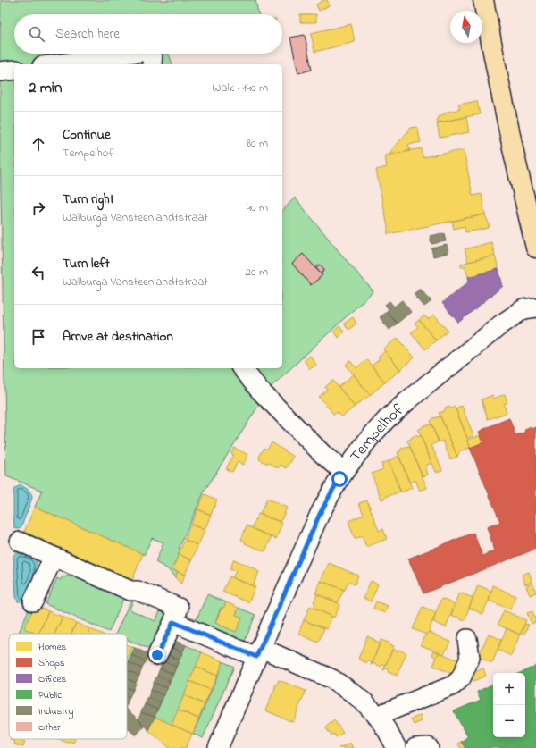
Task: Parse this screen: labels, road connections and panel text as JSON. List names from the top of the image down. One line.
{"streets":{"street":["Tempelhof"]},"legend":["Homes","Shops","Offices","Public","Industry","Other"],"north":"top","page":{"search":"Search here","heading":["2 min","Walk · 140 m"],"list":[["Continue","Tempelhof","80 m"],["Turn right","Walburga Vansteenlandtstraat","40 m"],["Turn left","Walburga Vansteenlandtstraat","20 m"],"Arrive at destination"],"map_buttons":["+","−"]}}
